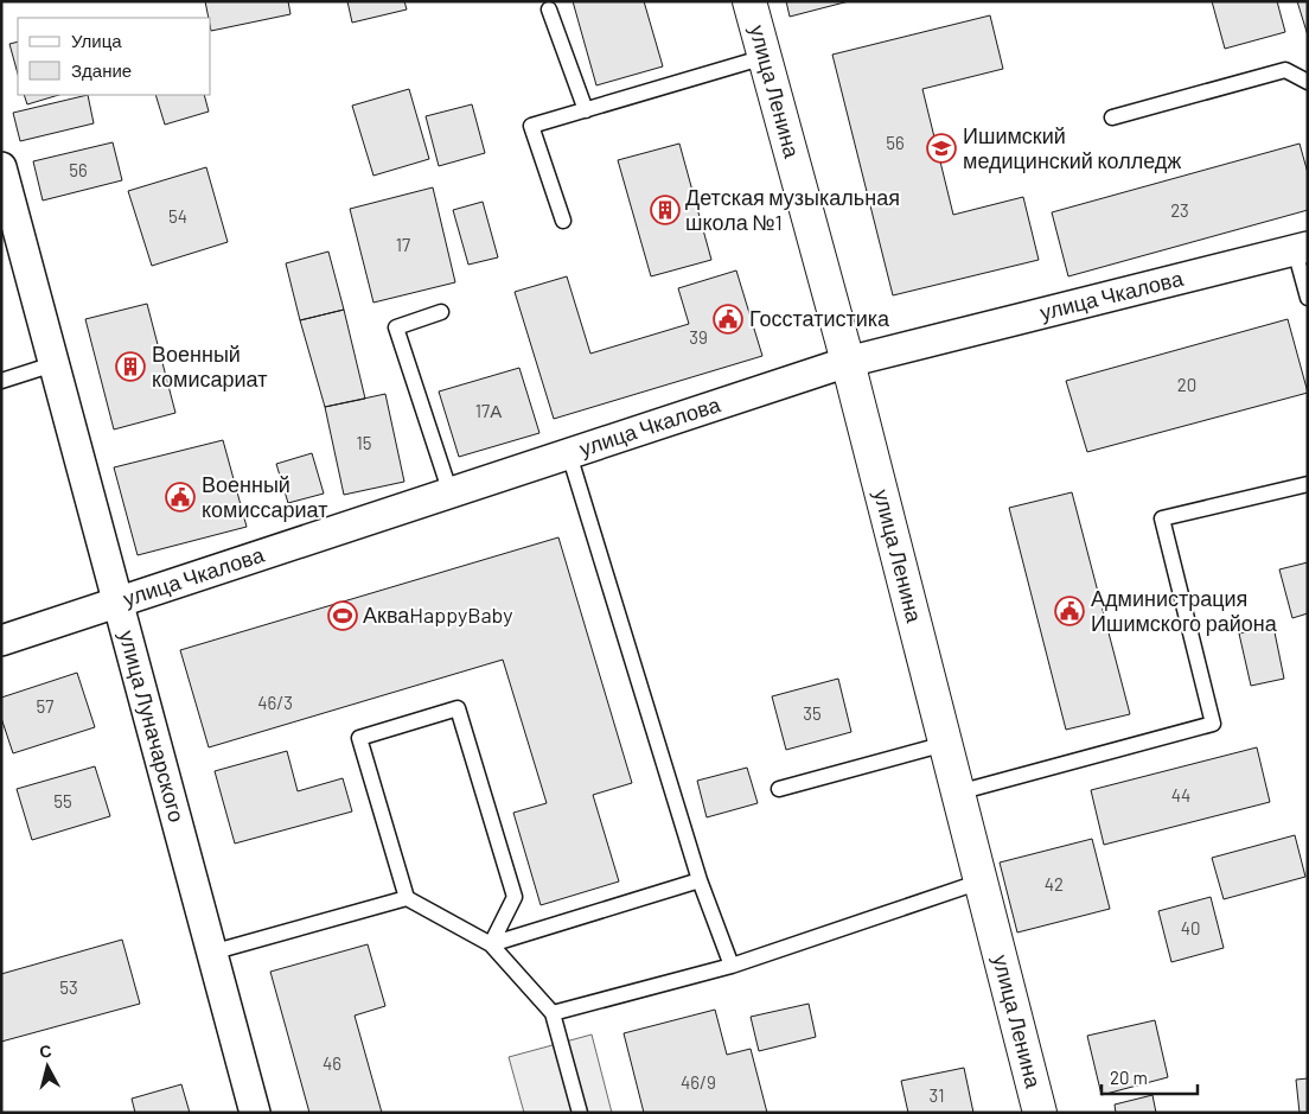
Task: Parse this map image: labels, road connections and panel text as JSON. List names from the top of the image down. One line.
{"streets":{"street":["улица Ленина","улица Чкалова","улица Луначарского"]},"crossings":[["улица Ленина","улица Чкалова"],["улица Чкалова","улица Луначарского"]],"places":{"school or university":["Ишимский медицинский колледж"],"building":["Детская музыкальная школа №1","Военный комисариат"],"public building":["Госстатистика","Военный комиссариат","Администрация Ишимского района"],"sports":["АкваHappyBaby"]},"house_numbers":["56","56","23","54","17","39","20","17А","15","46/3","57","35","44","55","42","40","53","46","46/9","31"],"legend":["Улица","Здание"],"scale_bar":"20 m","north":"top"}
